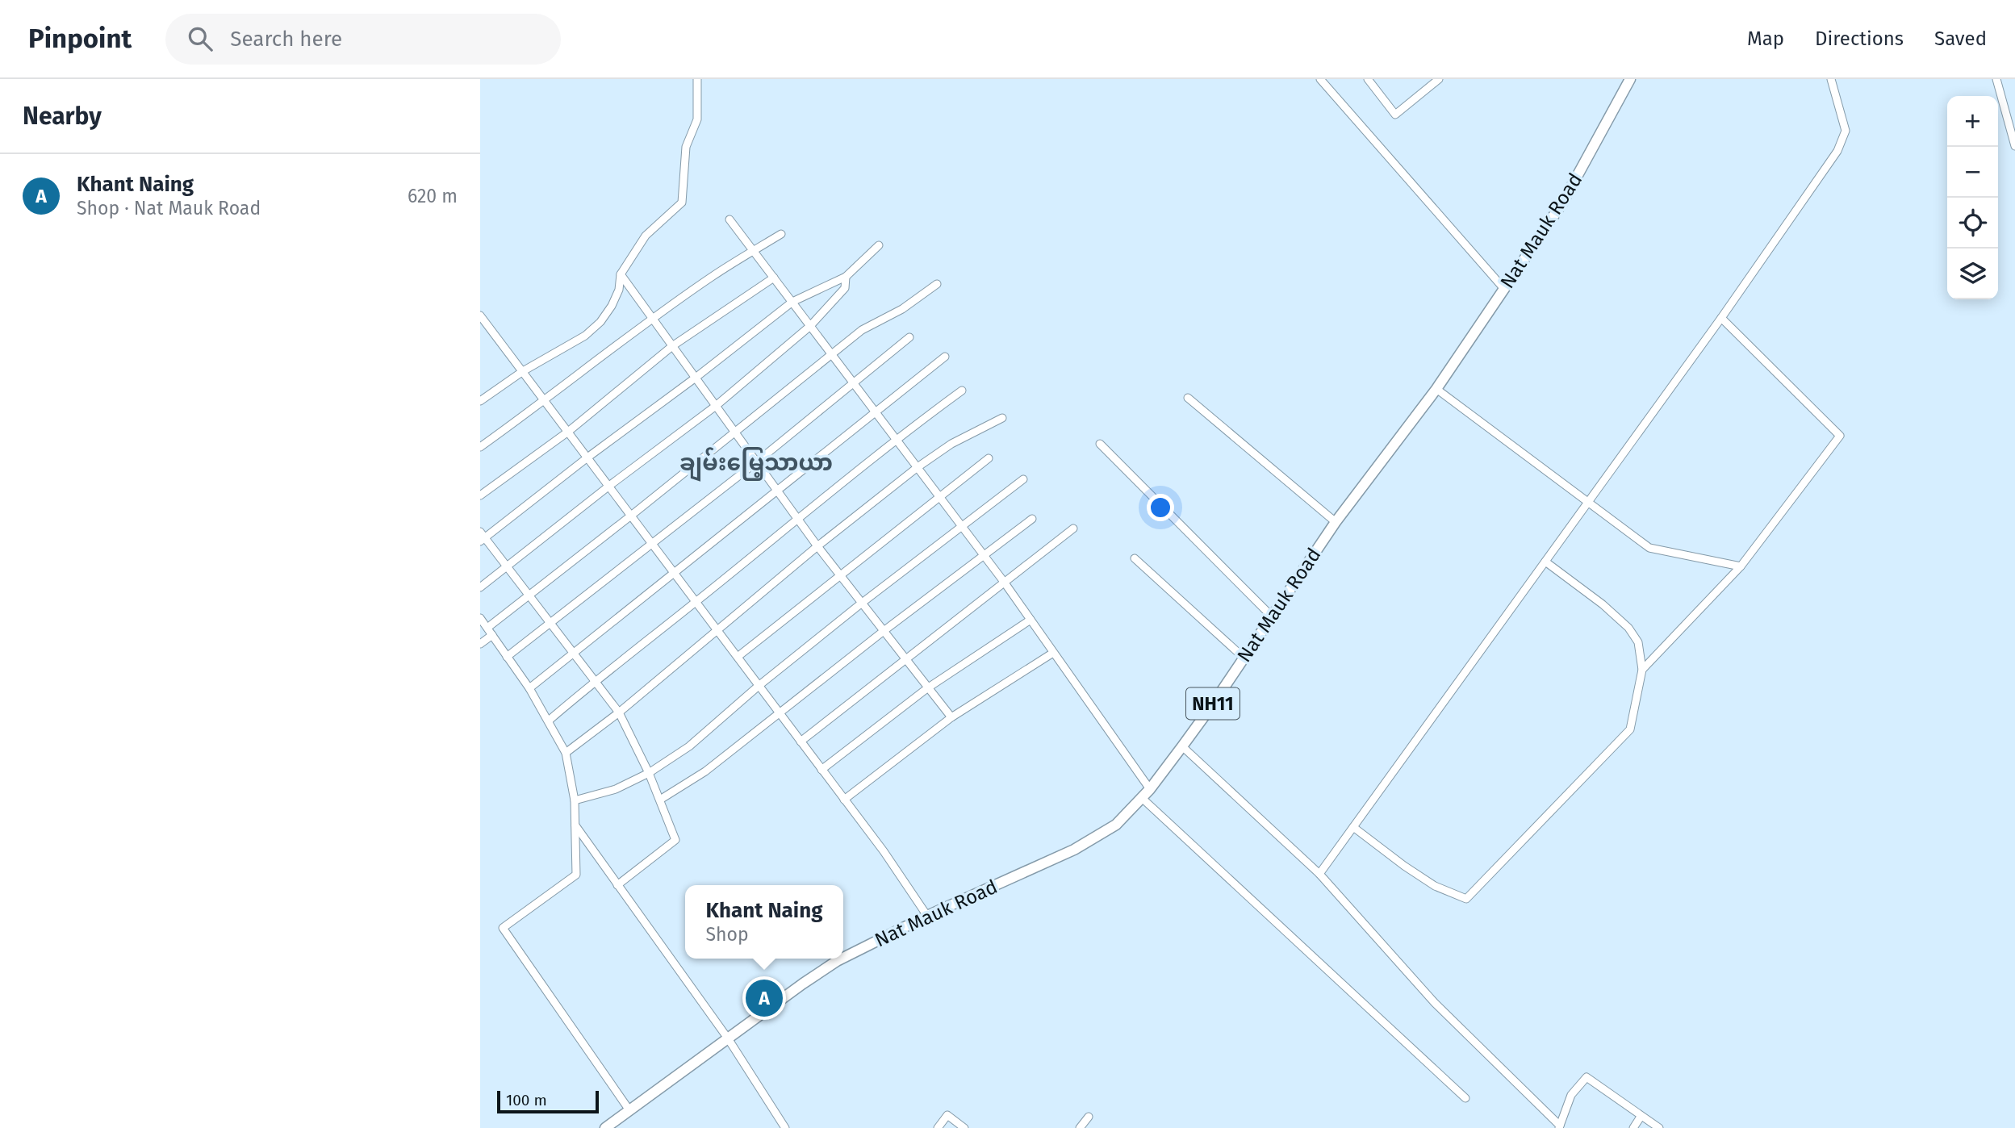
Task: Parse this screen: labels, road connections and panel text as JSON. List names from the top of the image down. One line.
{"streets":{"highway":["Nat Mauk Road","NH11"]},"districts":["ချမ်းမြေ့သာယာ"],"scale_bar":"100 m","page":{"header":"Pinpoint","search":"Search here","nav":["Map","Directions","Saved"],"heading":"Nearby","map_buttons":["+","−"],"list":[{"mark":"A","name":"Khant Naing","note":"Shop · Nat Mauk Road","value":"620 m"}],"popup":["Khant Naing","Shop"],"pins":"A","scale":"100 m"}}
